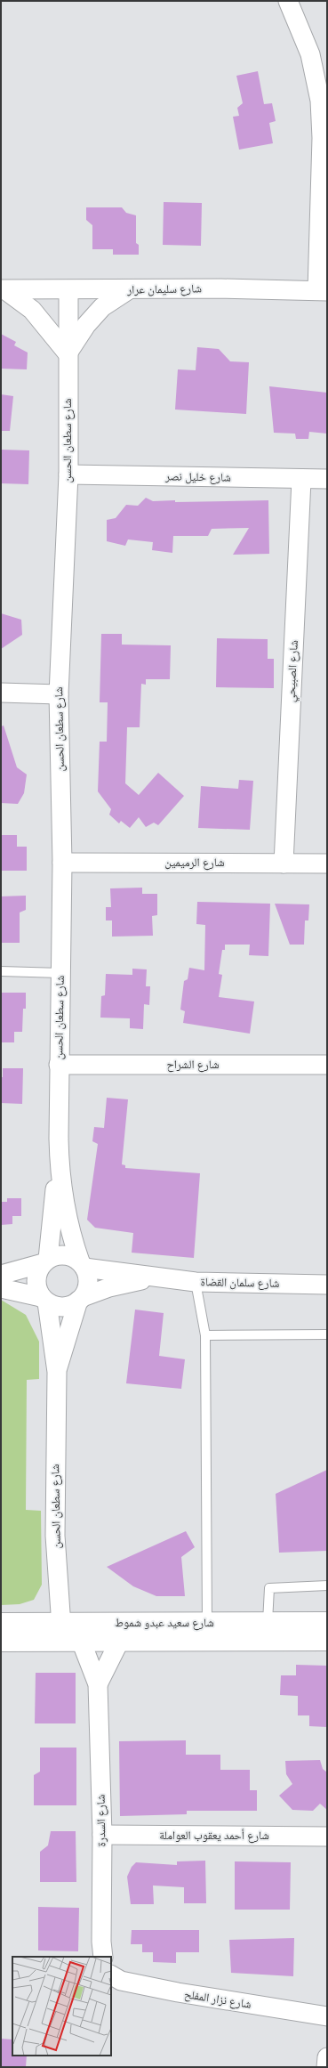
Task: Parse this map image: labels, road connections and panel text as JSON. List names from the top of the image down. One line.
{"streets":{"main road":["شارع سعيد عبدو شموط"],"street":["شارع سليمان عرار","شارع سطعان الحسن","شارع خليل نصر","شارع الصبيحي","شارع الرميمين","شارع الشراح","شارع سلمان القضاة","شارع السدرة","شارع أحمد يعقوب العواملة","شارع نزار المفلح"]},"crossings":[["شارع سليمان عرار","شارع سطعان الحسن"],["شارع سطعان الحسن","شارع خليل نصر"],["شارع سطعان الحسن","شارع الرميمين"],["شارع سطعان الحسن","شارع الشراح"],["شارع سطعان الحسن","شارع سلمان القضاة"],["شارع سطعان الحسن","شارع سعيد عبدو شموط"],["شارع سطعان الحسن","شارع السدرة"],["شارع خليل نصر","شارع الصبيحي"],["شارع الصبيحي","شارع الرميمين"],["شارع سعيد عبدو شموط","شارع السدرة"],["شارع السدرة","شارع أحمد يعقوب العواملة"]]}
